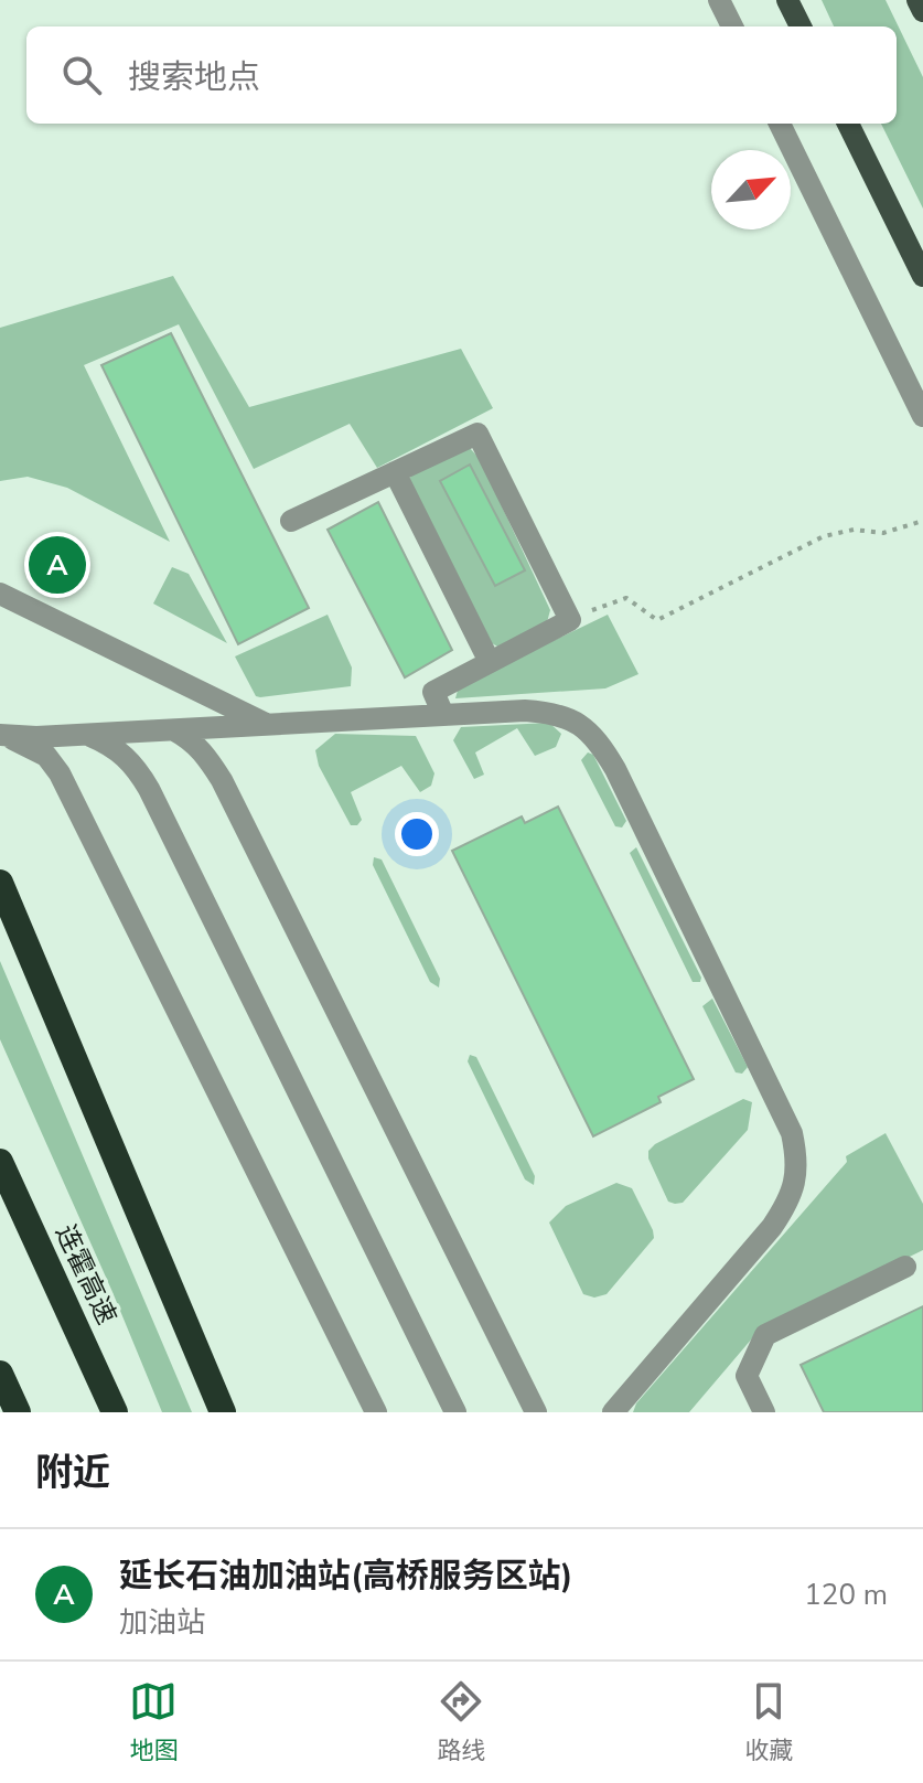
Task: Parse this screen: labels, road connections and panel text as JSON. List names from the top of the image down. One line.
{"streets":{"highway":["连霍高速"]},"north":"top right","page":{"search":"搜索地点","pins":"A","heading":"附近","list":[{"mark":"A","name":"延长石油加油站(高桥服务区站)","note":"加油站","value":"120 m"}],"nav":["地图","路线","收藏"]}}
